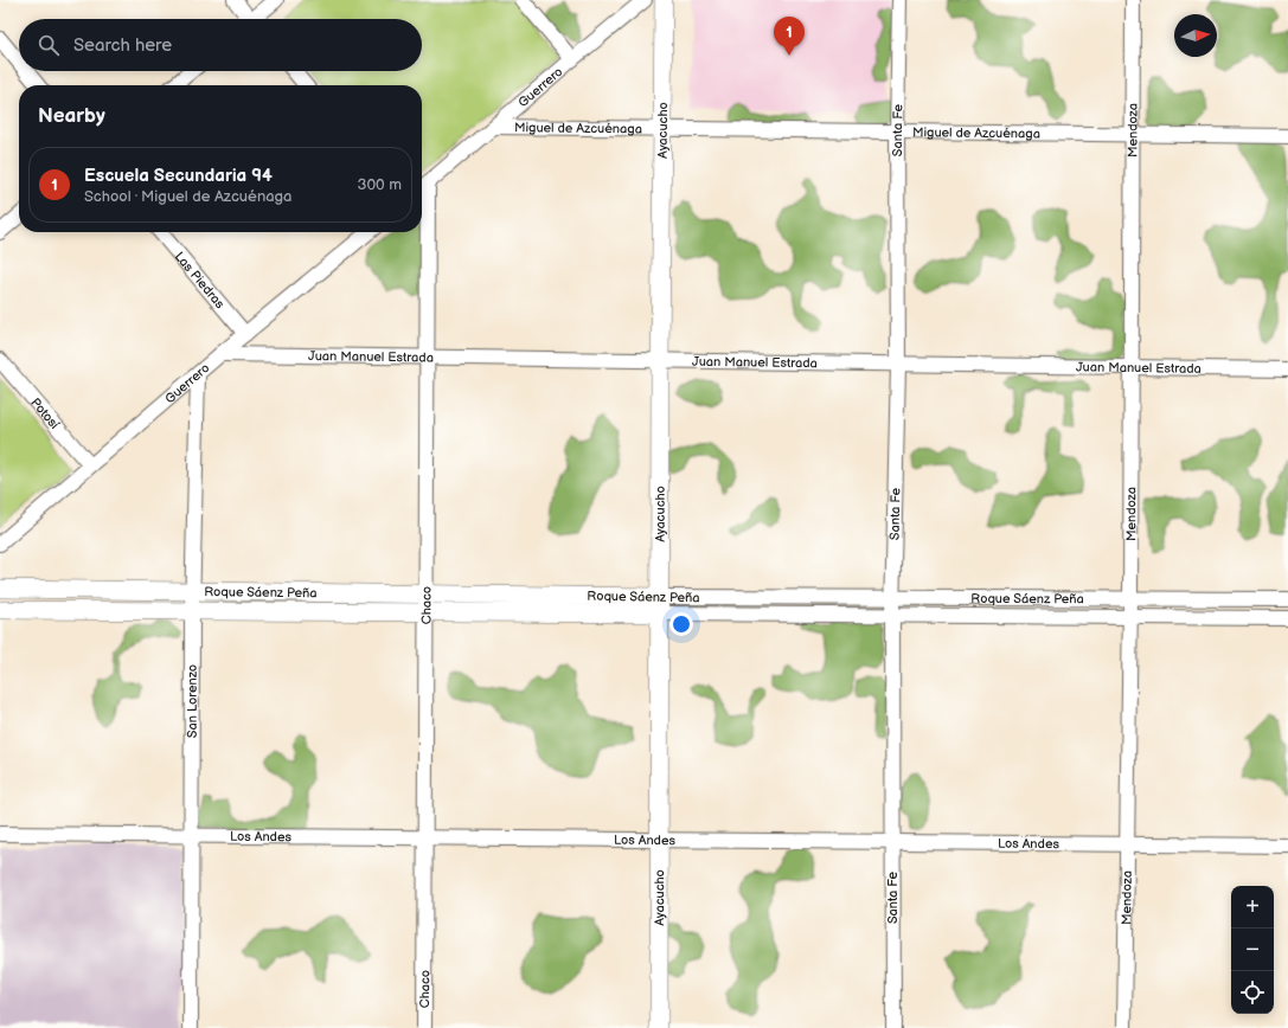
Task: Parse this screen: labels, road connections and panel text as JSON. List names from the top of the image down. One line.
{"streets":{"street":["Guerrero","Miguel de Azcuénaga","Ayacucho","Santa Fe","Mendoza","Las Piedras","Juan Manuel Estrada","Potosí","Roque Sáenz Peña","Chaco","San Lorenzo","Los Andes"]},"crossings":[["Guerrero","Miguel de Azcuénaga"],["Guerrero","Las Piedras"],["Guerrero","Juan Manuel Estrada"],["Guerrero","Potosí"],["Guerrero","Chaco"],["Guerrero","San Lorenzo"],["Miguel de Azcuénaga","Ayacucho"],["Miguel de Azcuénaga","Santa Fe"],["Miguel de Azcuénaga","Mendoza"],["Ayacucho","Juan Manuel Estrada"],["Ayacucho","Roque Sáenz Peña"],["Ayacucho","Los Andes"],["Santa Fe","Juan Manuel Estrada"],["Santa Fe","Roque Sáenz Peña"],["Santa Fe","Los Andes"],["Mendoza","Juan Manuel Estrada"],["Mendoza","Roque Sáenz Peña"],["Mendoza","Los Andes"],["Juan Manuel Estrada","Chaco"],["Roque Sáenz Peña","Chaco"],["Roque Sáenz Peña","San Lorenzo"],["Chaco","Los Andes"],["San Lorenzo","Los Andes"]],"north":"right","page":{"pins":"1","search":"Search here","heading":"Nearby","list":[{"mark":"1","name":"Escuela Secundaria 94","note":"School · Miguel de Azcuénaga","value":"300 m"}],"map_buttons":["+","−"]}}
